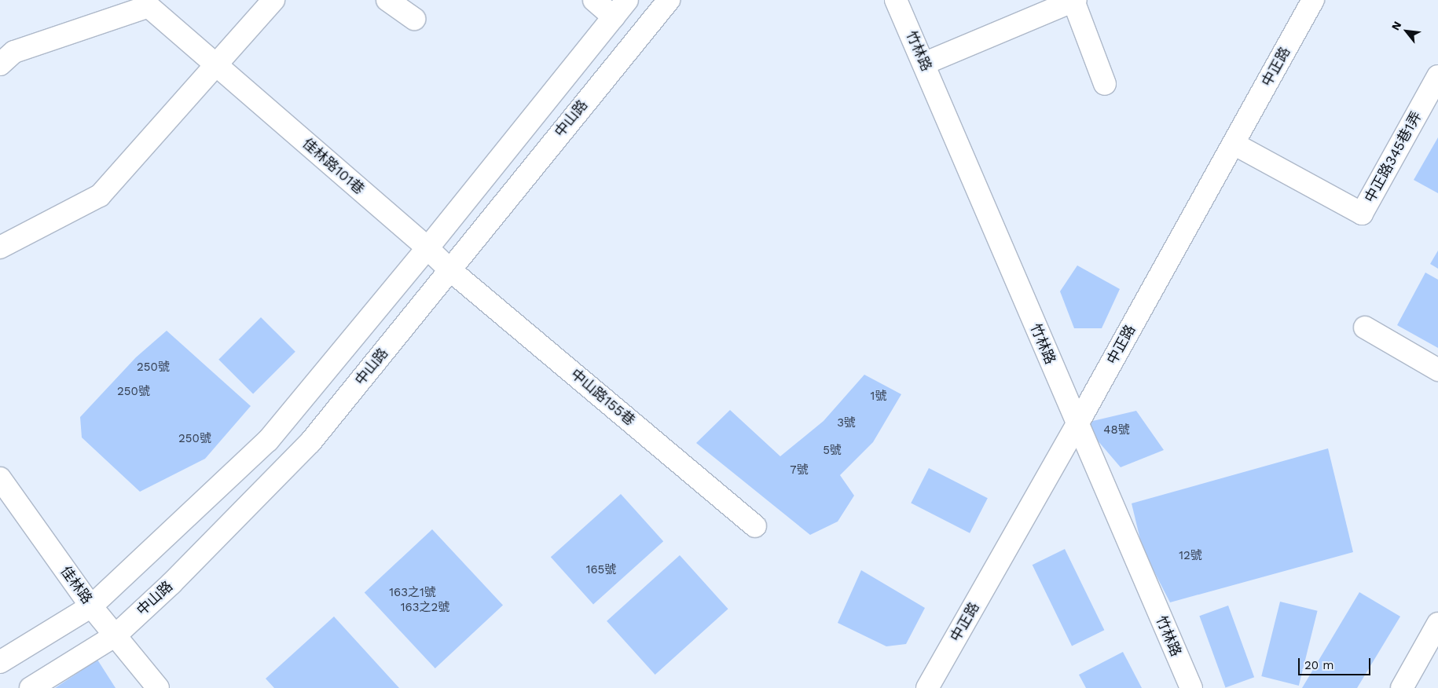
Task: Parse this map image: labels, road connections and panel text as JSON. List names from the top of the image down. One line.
{"streets":{"street":["竹林路","中正路","中山路","中正路345巷1弄","佳林路101巷","中山路155巷","佳林路"]},"crossings":[["竹林路","中正路"],["中正路","中正路345巷1弄"],["中山路","佳林路101巷"],["中山路","中山路155巷"],["中山路","佳林路"],["佳林路101巷","中山路155巷"]],"house_numbers":["250號","250號","1號","3號","48號","250號","5號","7號","12號","165號","163之1號","163之2號"],"scale_bar":"20 m","north":"top left"}
